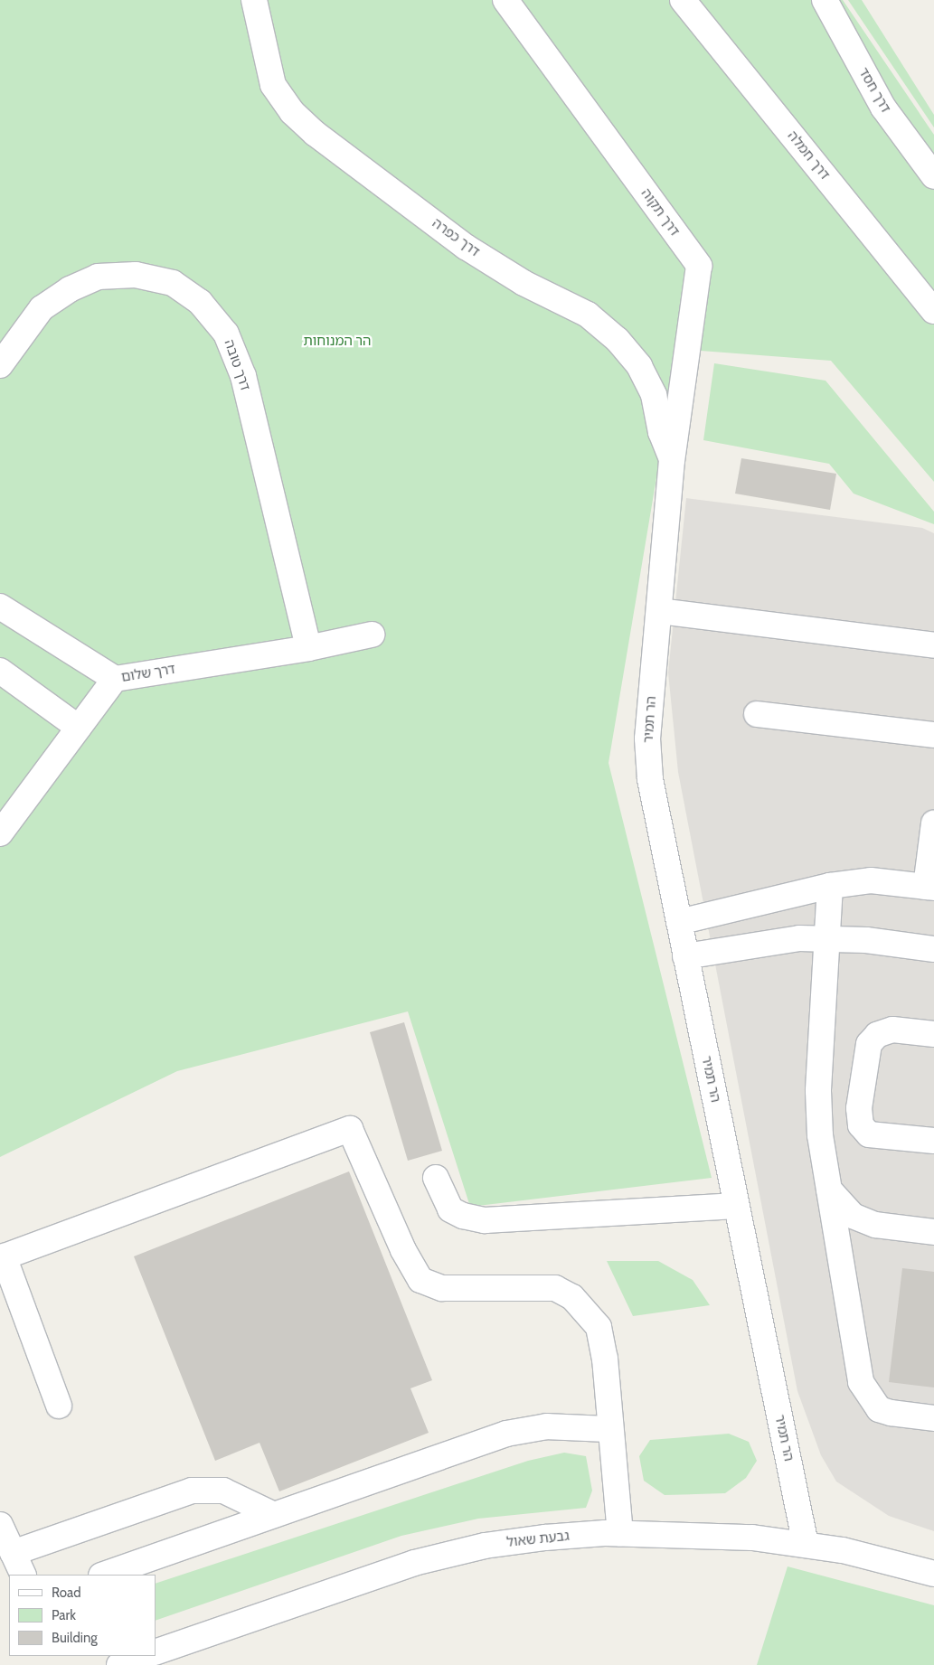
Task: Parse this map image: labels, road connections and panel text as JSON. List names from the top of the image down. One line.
{"streets":{"street":["דרך חסד","דרך חמלה","דרך תקוה","דרך כפרה","דרך טובה","דרך שלום","הר תמיר","גבעת שאול"]},"crossings":[["דרך תקוה","דרך כפרה"],["דרך תקוה","הר תמיר"],["דרך טובה","דרך שלום"],["הר תמיר","גבעת שאול"]],"parks":["הר המנוחות"],"legend":["Road","Park","Building"]}
